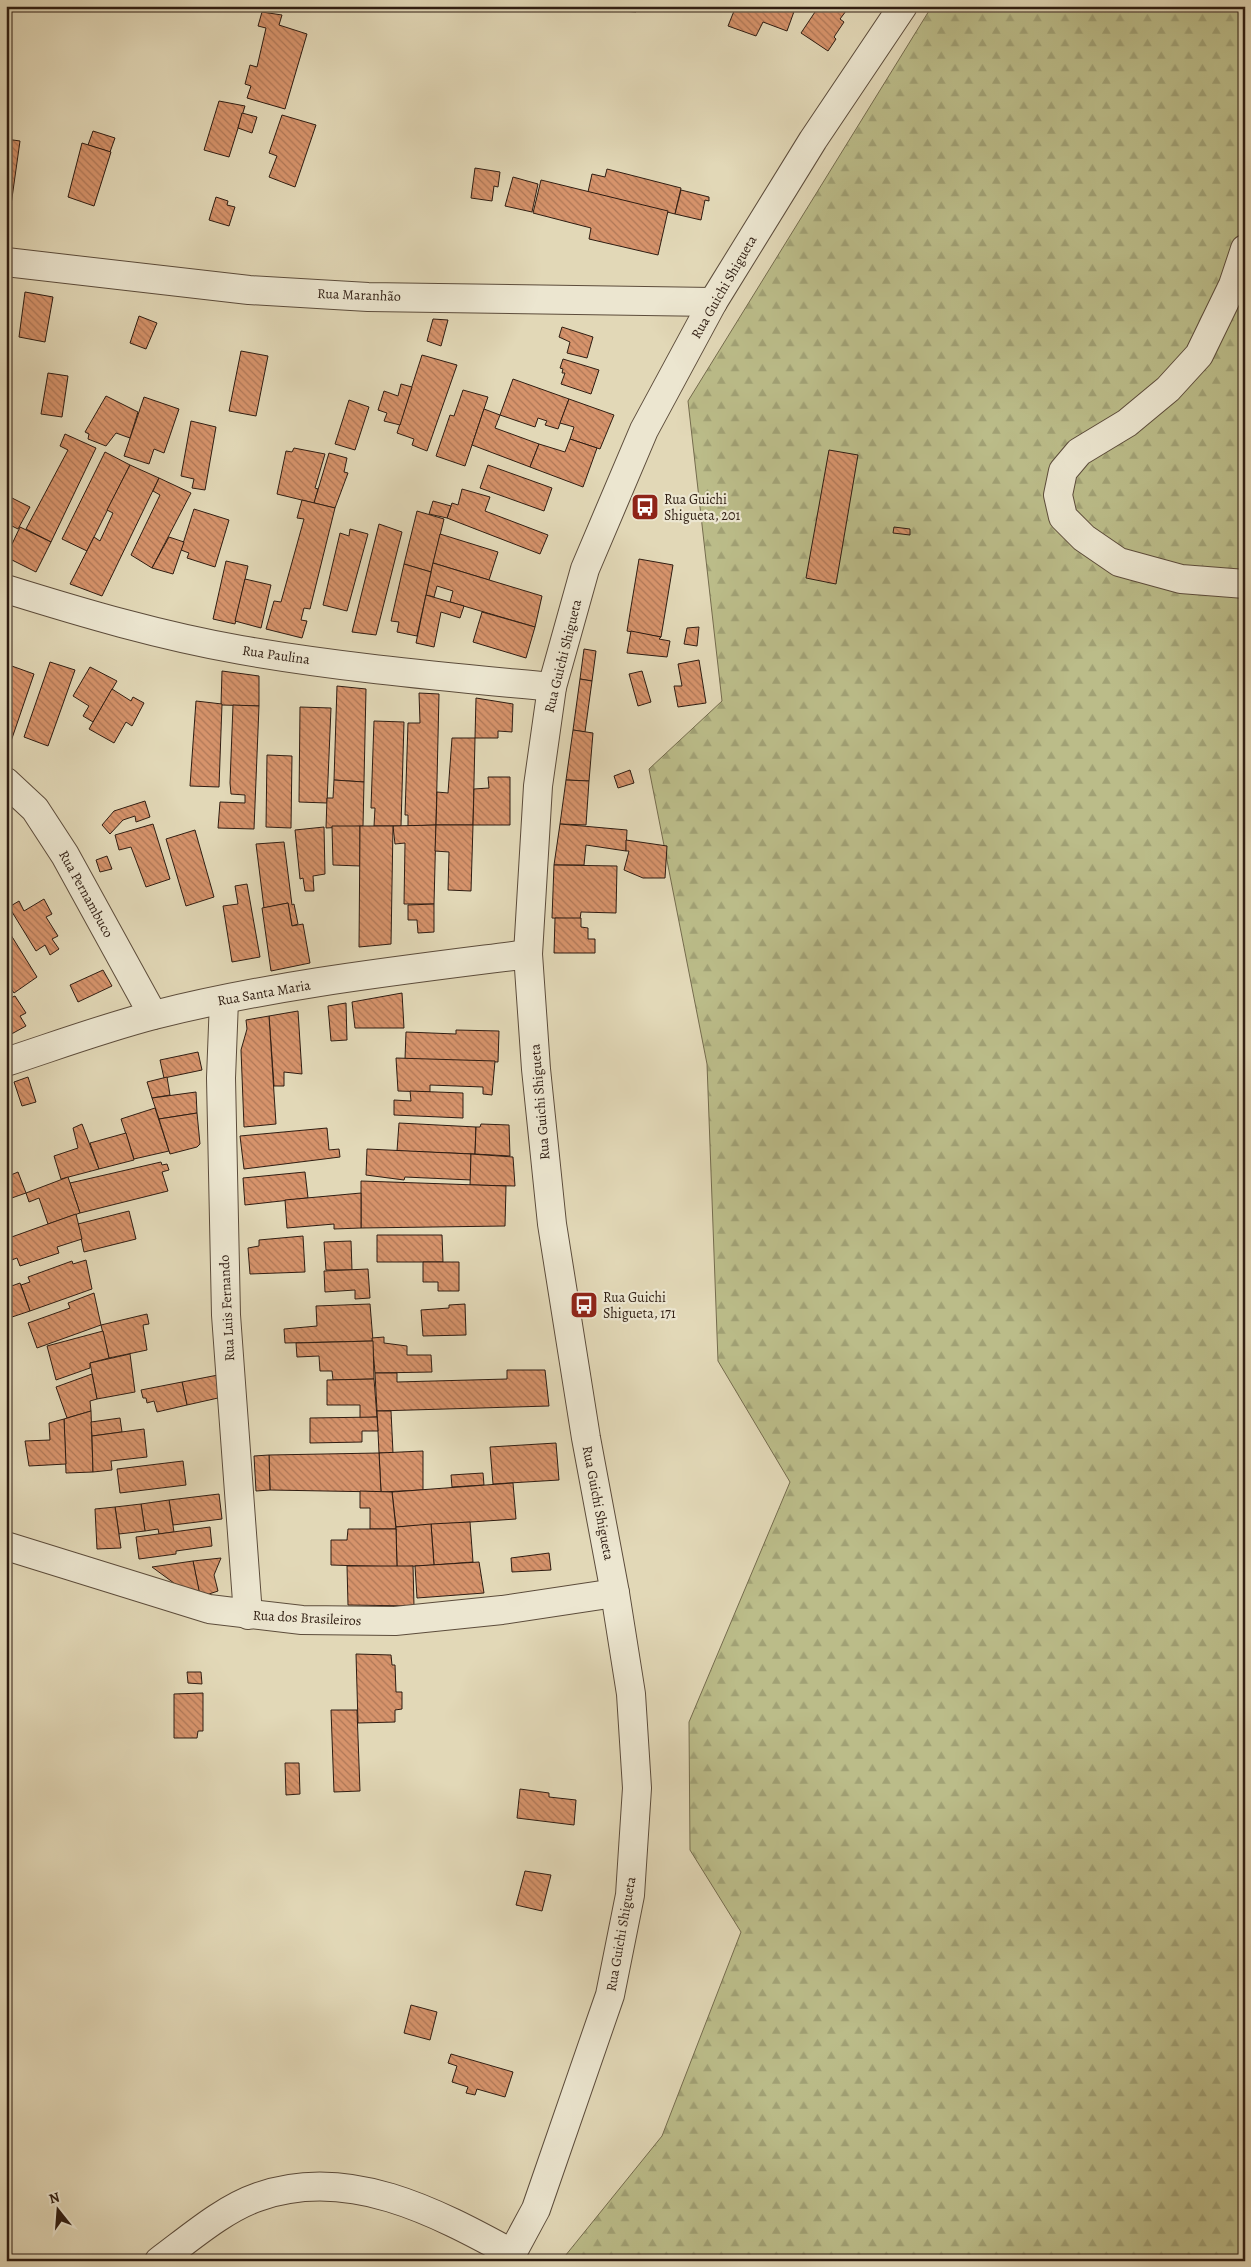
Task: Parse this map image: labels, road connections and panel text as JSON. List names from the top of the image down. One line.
{"streets":{"street":["Rua Guichi Shigueta","Rua Maranhão","Rua Paulina","Rua Pernambuco","Rua Santa Maria","Rua Luis Fernando","Rua dos Brasileiros"]},"crossings":[["Rua Guichi Shigueta","Rua Maranhão"],["Rua Guichi Shigueta","Rua Paulina"],["Rua Guichi Shigueta","Rua Santa Maria"],["Rua Guichi Shigueta","Rua dos Brasileiros"],["Rua Pernambuco","Rua Santa Maria"],["Rua Santa Maria","Rua Luis Fernando"],["Rua Luis Fernando","Rua dos Brasileiros"]],"places":{"bus stop":["Rua Guichi Shigueta, 201","Rua Guichi Shigueta, 171"]},"north":"top"}
